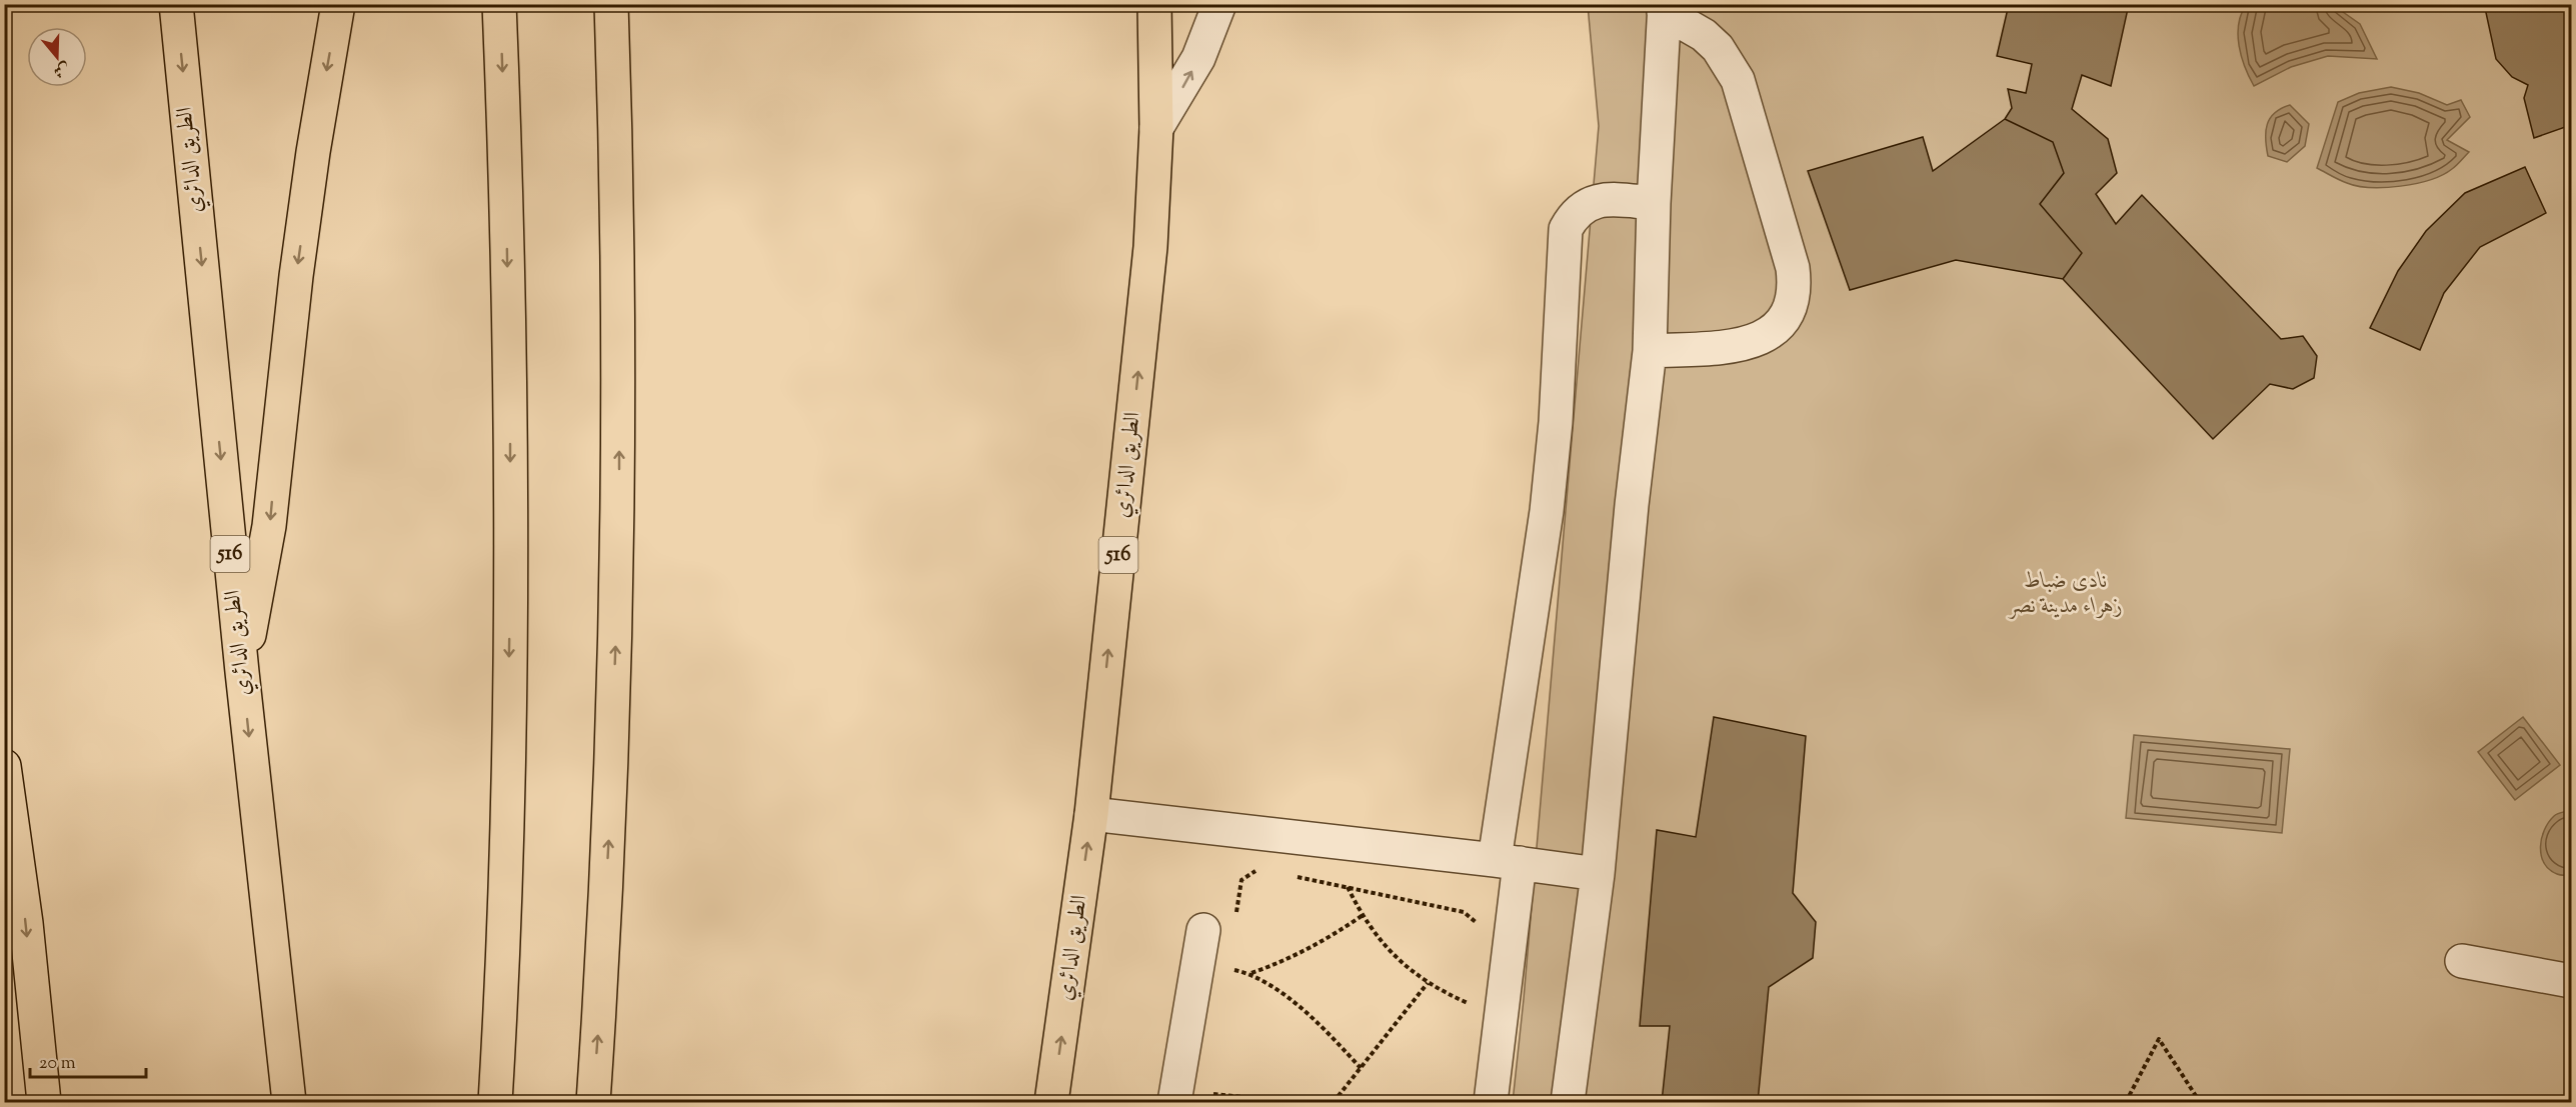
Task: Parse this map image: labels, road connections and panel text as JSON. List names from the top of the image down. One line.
{"streets":{"highway":["الطريق الدائري","516"]},"crossings":[["الطريق الدائري","516"]],"parks":["نادى ضباط زهراء مدينة نصر"],"scale_bar":"20 m","north":"bottom"}
